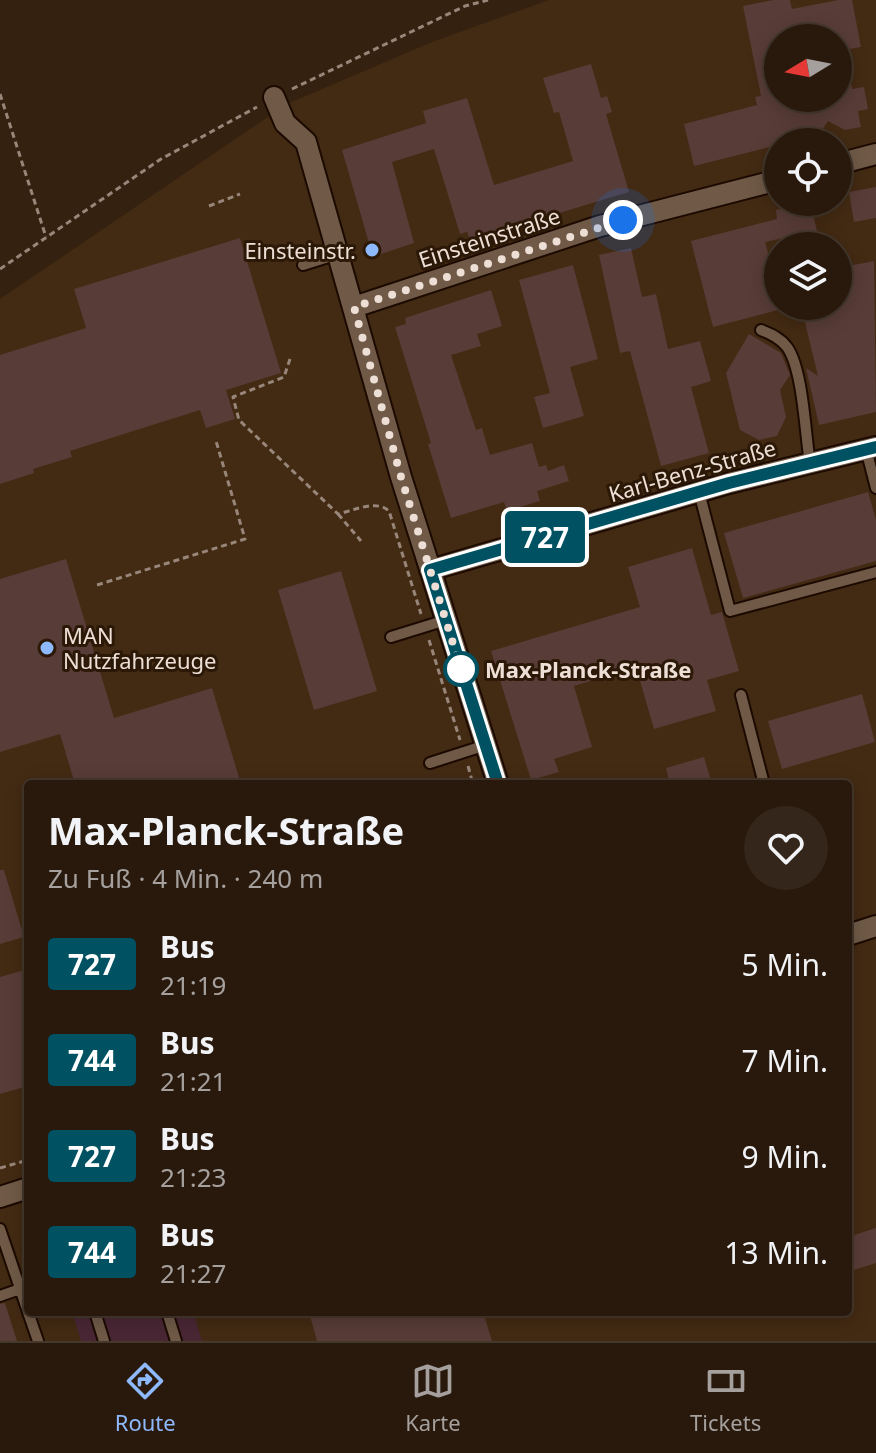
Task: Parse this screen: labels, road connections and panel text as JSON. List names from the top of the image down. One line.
{"streets":{"street":["Einsteinstraße","Karl-Benz-Straße"]},"places":["Einsteinstr.","MAN Nutzfahrzeuge","Max-Planck-Straße"],"lines":["bus line 727"],"north":"left","page":{"on_map":"727","heading":["Max-Planck-Straße","Zu Fuß · 4 Min. · 240 m"],"list":[{"mark":"727","name":"Bus","note":"21:19","value":"5 Min."},{"mark":"744","name":"Bus","note":"21:21","value":"7 Min."},{"mark":"727","name":"Bus","note":"21:23","value":"9 Min."},{"mark":"744","name":"Bus","note":"21:27","value":"13 Min."}],"tabs":["Route","Karte","Tickets"]}}
